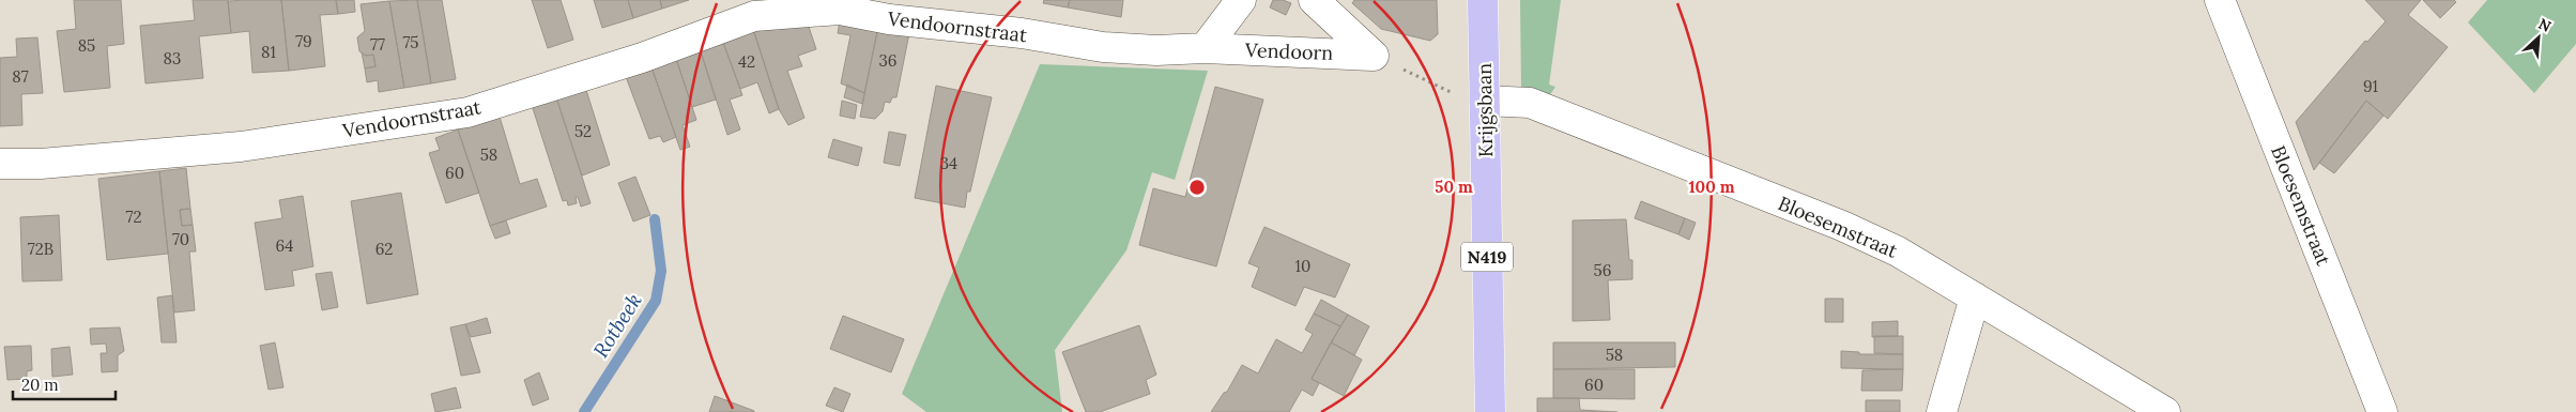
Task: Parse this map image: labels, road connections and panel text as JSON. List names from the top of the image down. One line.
{"streets":{"main road":["Krijgsbaan","N419"],"street":["Vendoornstraat","Vendoorn","Bloesemstraat"]},"crossings":[["Vendoornstraat","Vendoorn"],["Krijgsbaan","Bloesemstraat"]],"water":["Rotbeek"],"house_numbers":["79","75","77","85","81","83","36","42","87","91","52","58","34","60","72","70","64","72B","62","10","56","58","60"],"scale_bar":"20 m","north":"top right","rings":["50 m","100 m"]}
